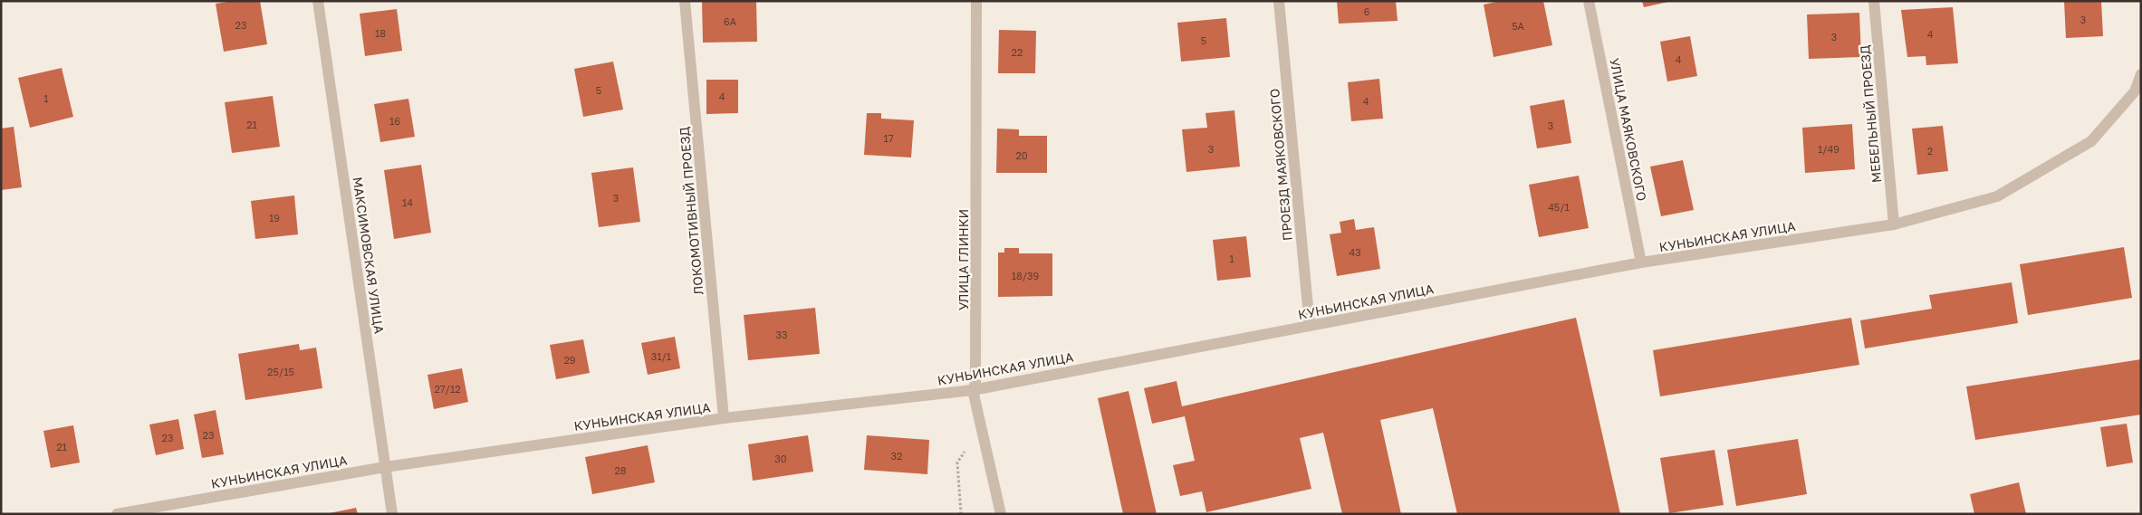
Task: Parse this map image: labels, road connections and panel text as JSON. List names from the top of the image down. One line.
{"streets":{"street":["МЕБЕЛЬНЫЙ ПРОЕЗД","УЛИЦА МАЯКОВСКОГО","ПРОЕЗД МАЯКОВСКОГО","ЛОКОМОТИВНЫЙ ПРОЕЗД","КУНЬИНСКАЯ УЛИЦА","МАКСИМОВСКАЯ УЛИЦА","УЛИЦА ГЛИНКИ"]},"crossings":[["МЕБЕЛЬНЫЙ ПРОЕЗД","КУНЬИНСКАЯ УЛИЦА"],["УЛИЦА МАЯКОВСКОГО","КУНЬИНСКАЯ УЛИЦА"],["ПРОЕЗД МАЯКОВСКОГО","КУНЬИНСКАЯ УЛИЦА"],["ЛОКОМОТИВНЫЙ ПРОЕЗД","КУНЬИНСКАЯ УЛИЦА"],["КУНЬИНСКАЯ УЛИЦА","МАКСИМОВСКАЯ УЛИЦА"],["КУНЬИНСКАЯ УЛИЦА","УЛИЦА ГЛИНКИ"]],"house_numbers":["6","3","6А","23","5А","18","4","3","5","22","4","5","4","1","4","16","21","3","17","3","1/49","2","20","3","14","45/1","19","43","1","18/39","33","31/1","29","25/15","27/12","23","23","21","32","30","28"]}
